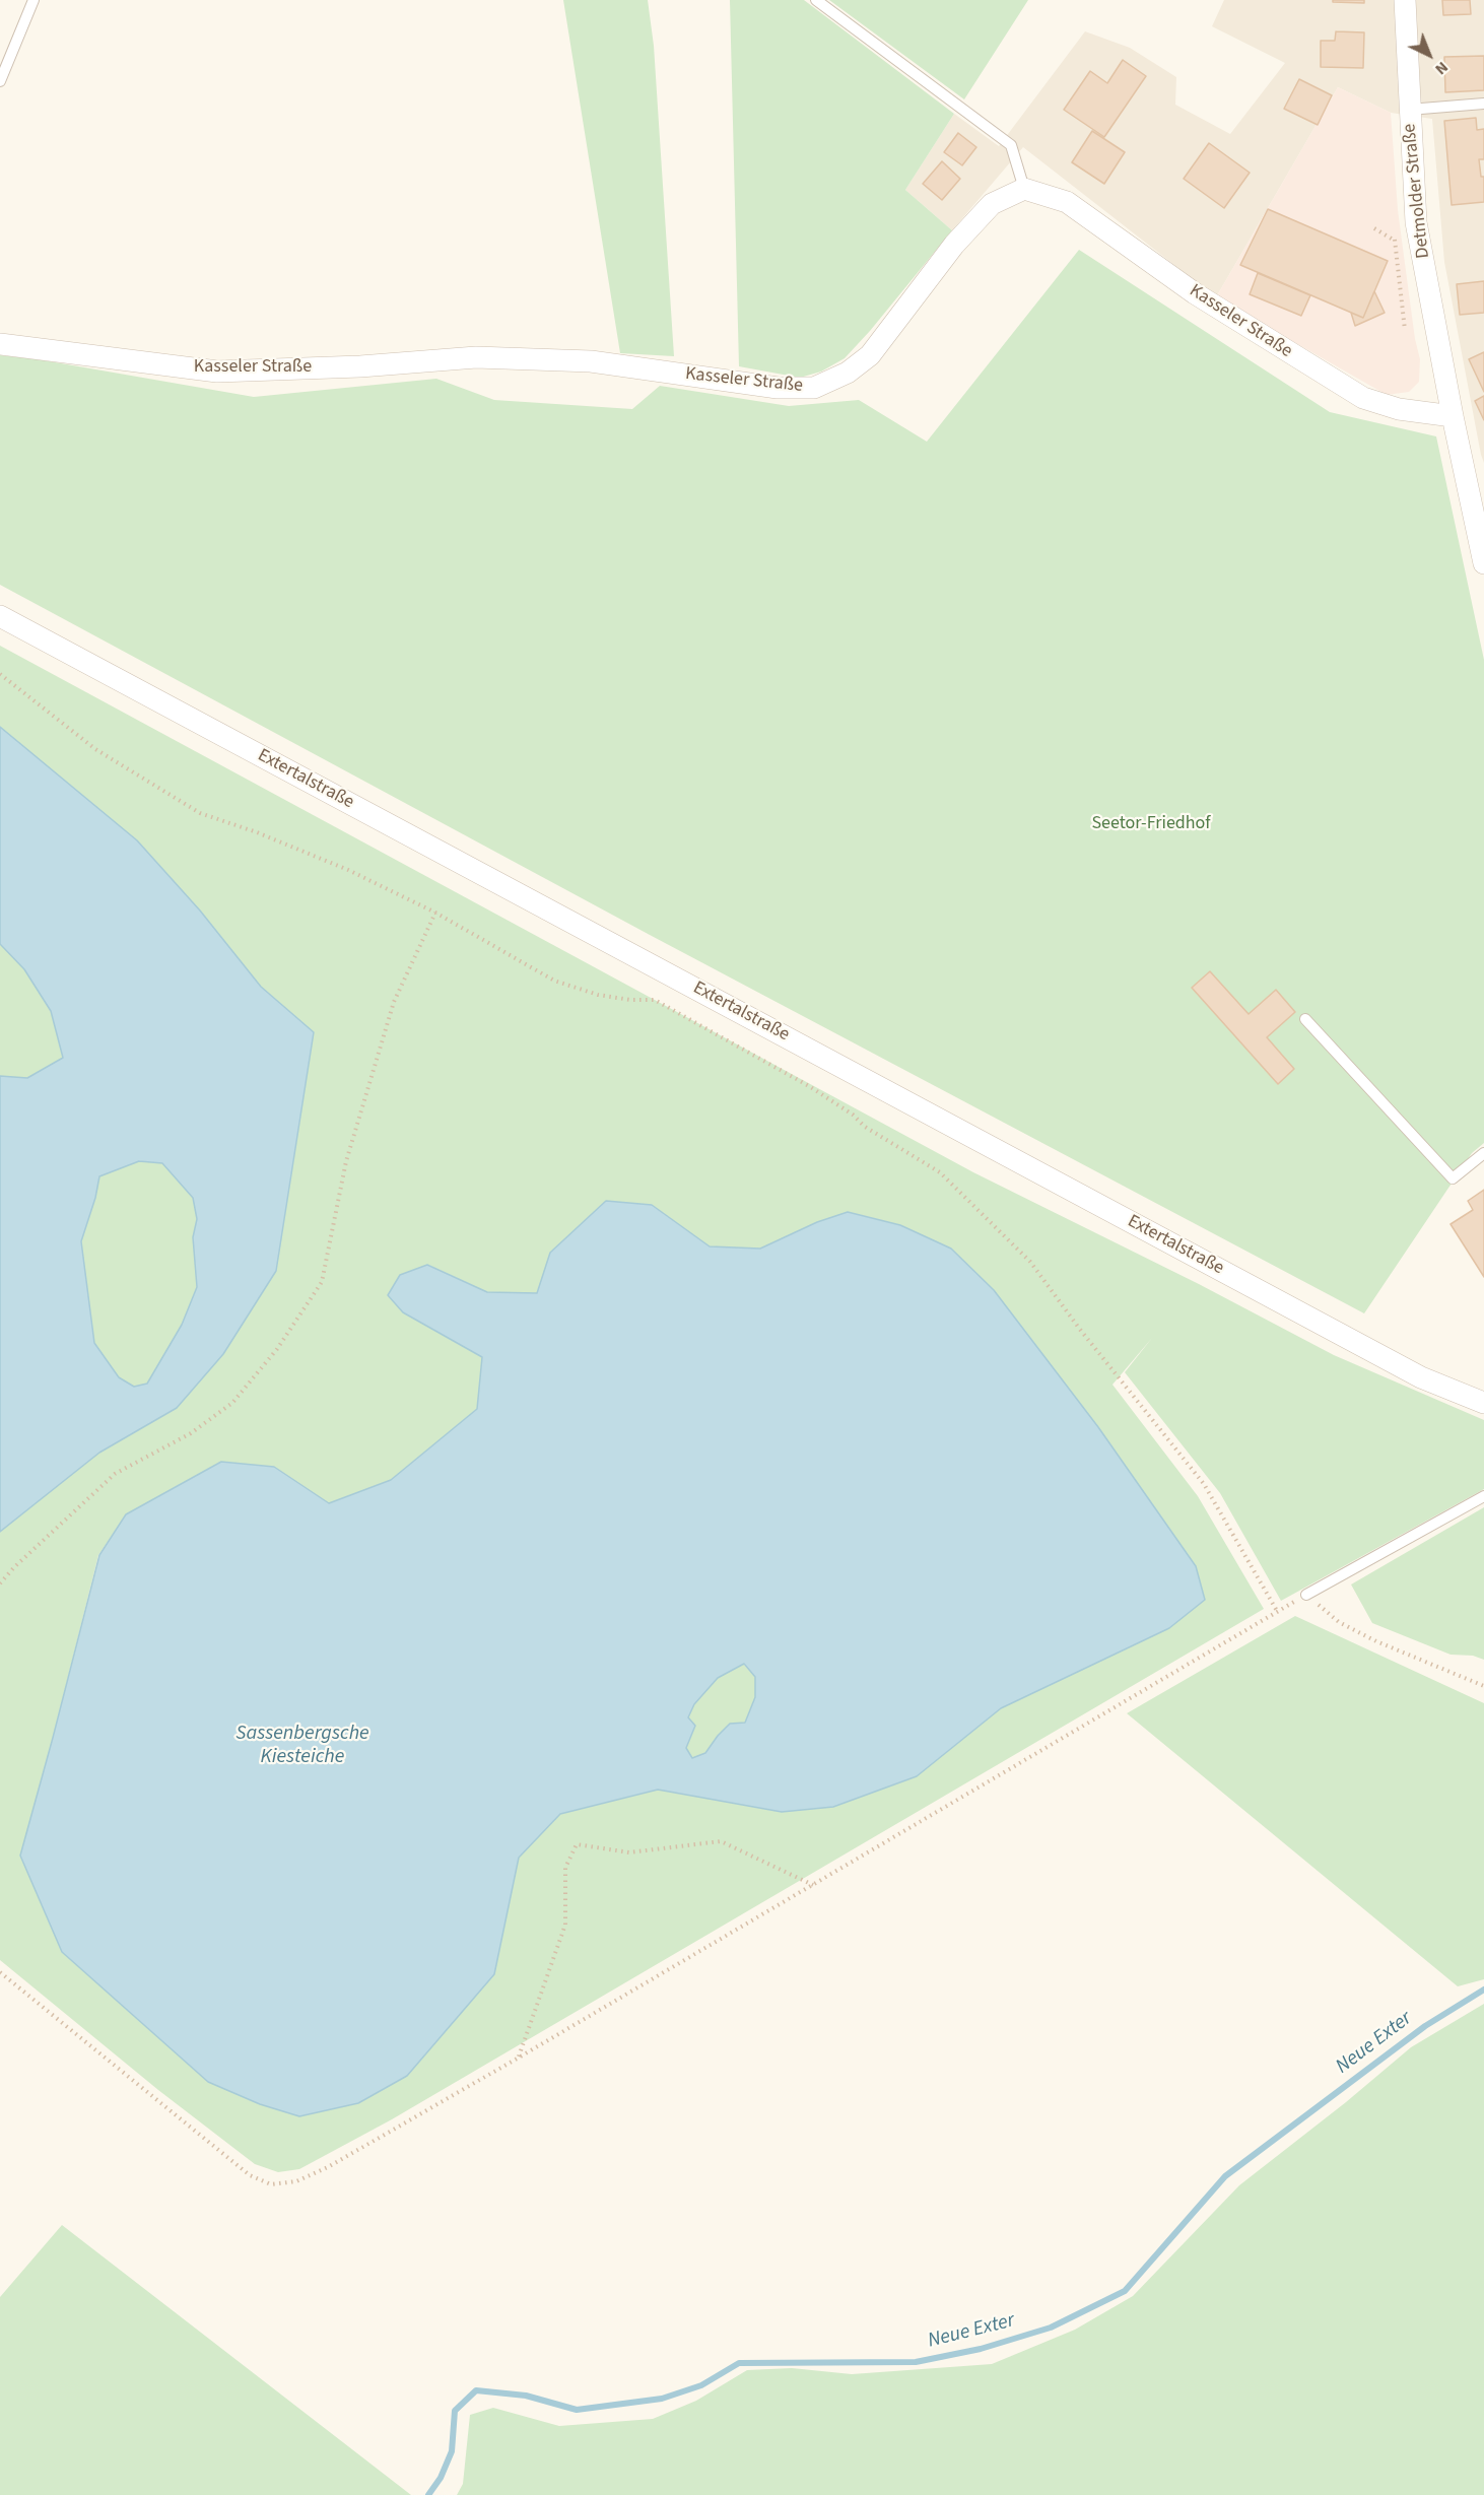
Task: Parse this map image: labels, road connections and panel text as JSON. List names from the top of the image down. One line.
{"streets":{"street":["Detmolder Straße","Kasseler Straße","Extertalstraße"]},"crossings":[["Detmolder Straße","Kasseler Straße"]],"water":["Sassenbergsche Kiesteiche","Neue Exter"],"parks":["Seetor-Friedhof"],"north":"bottom right"}
